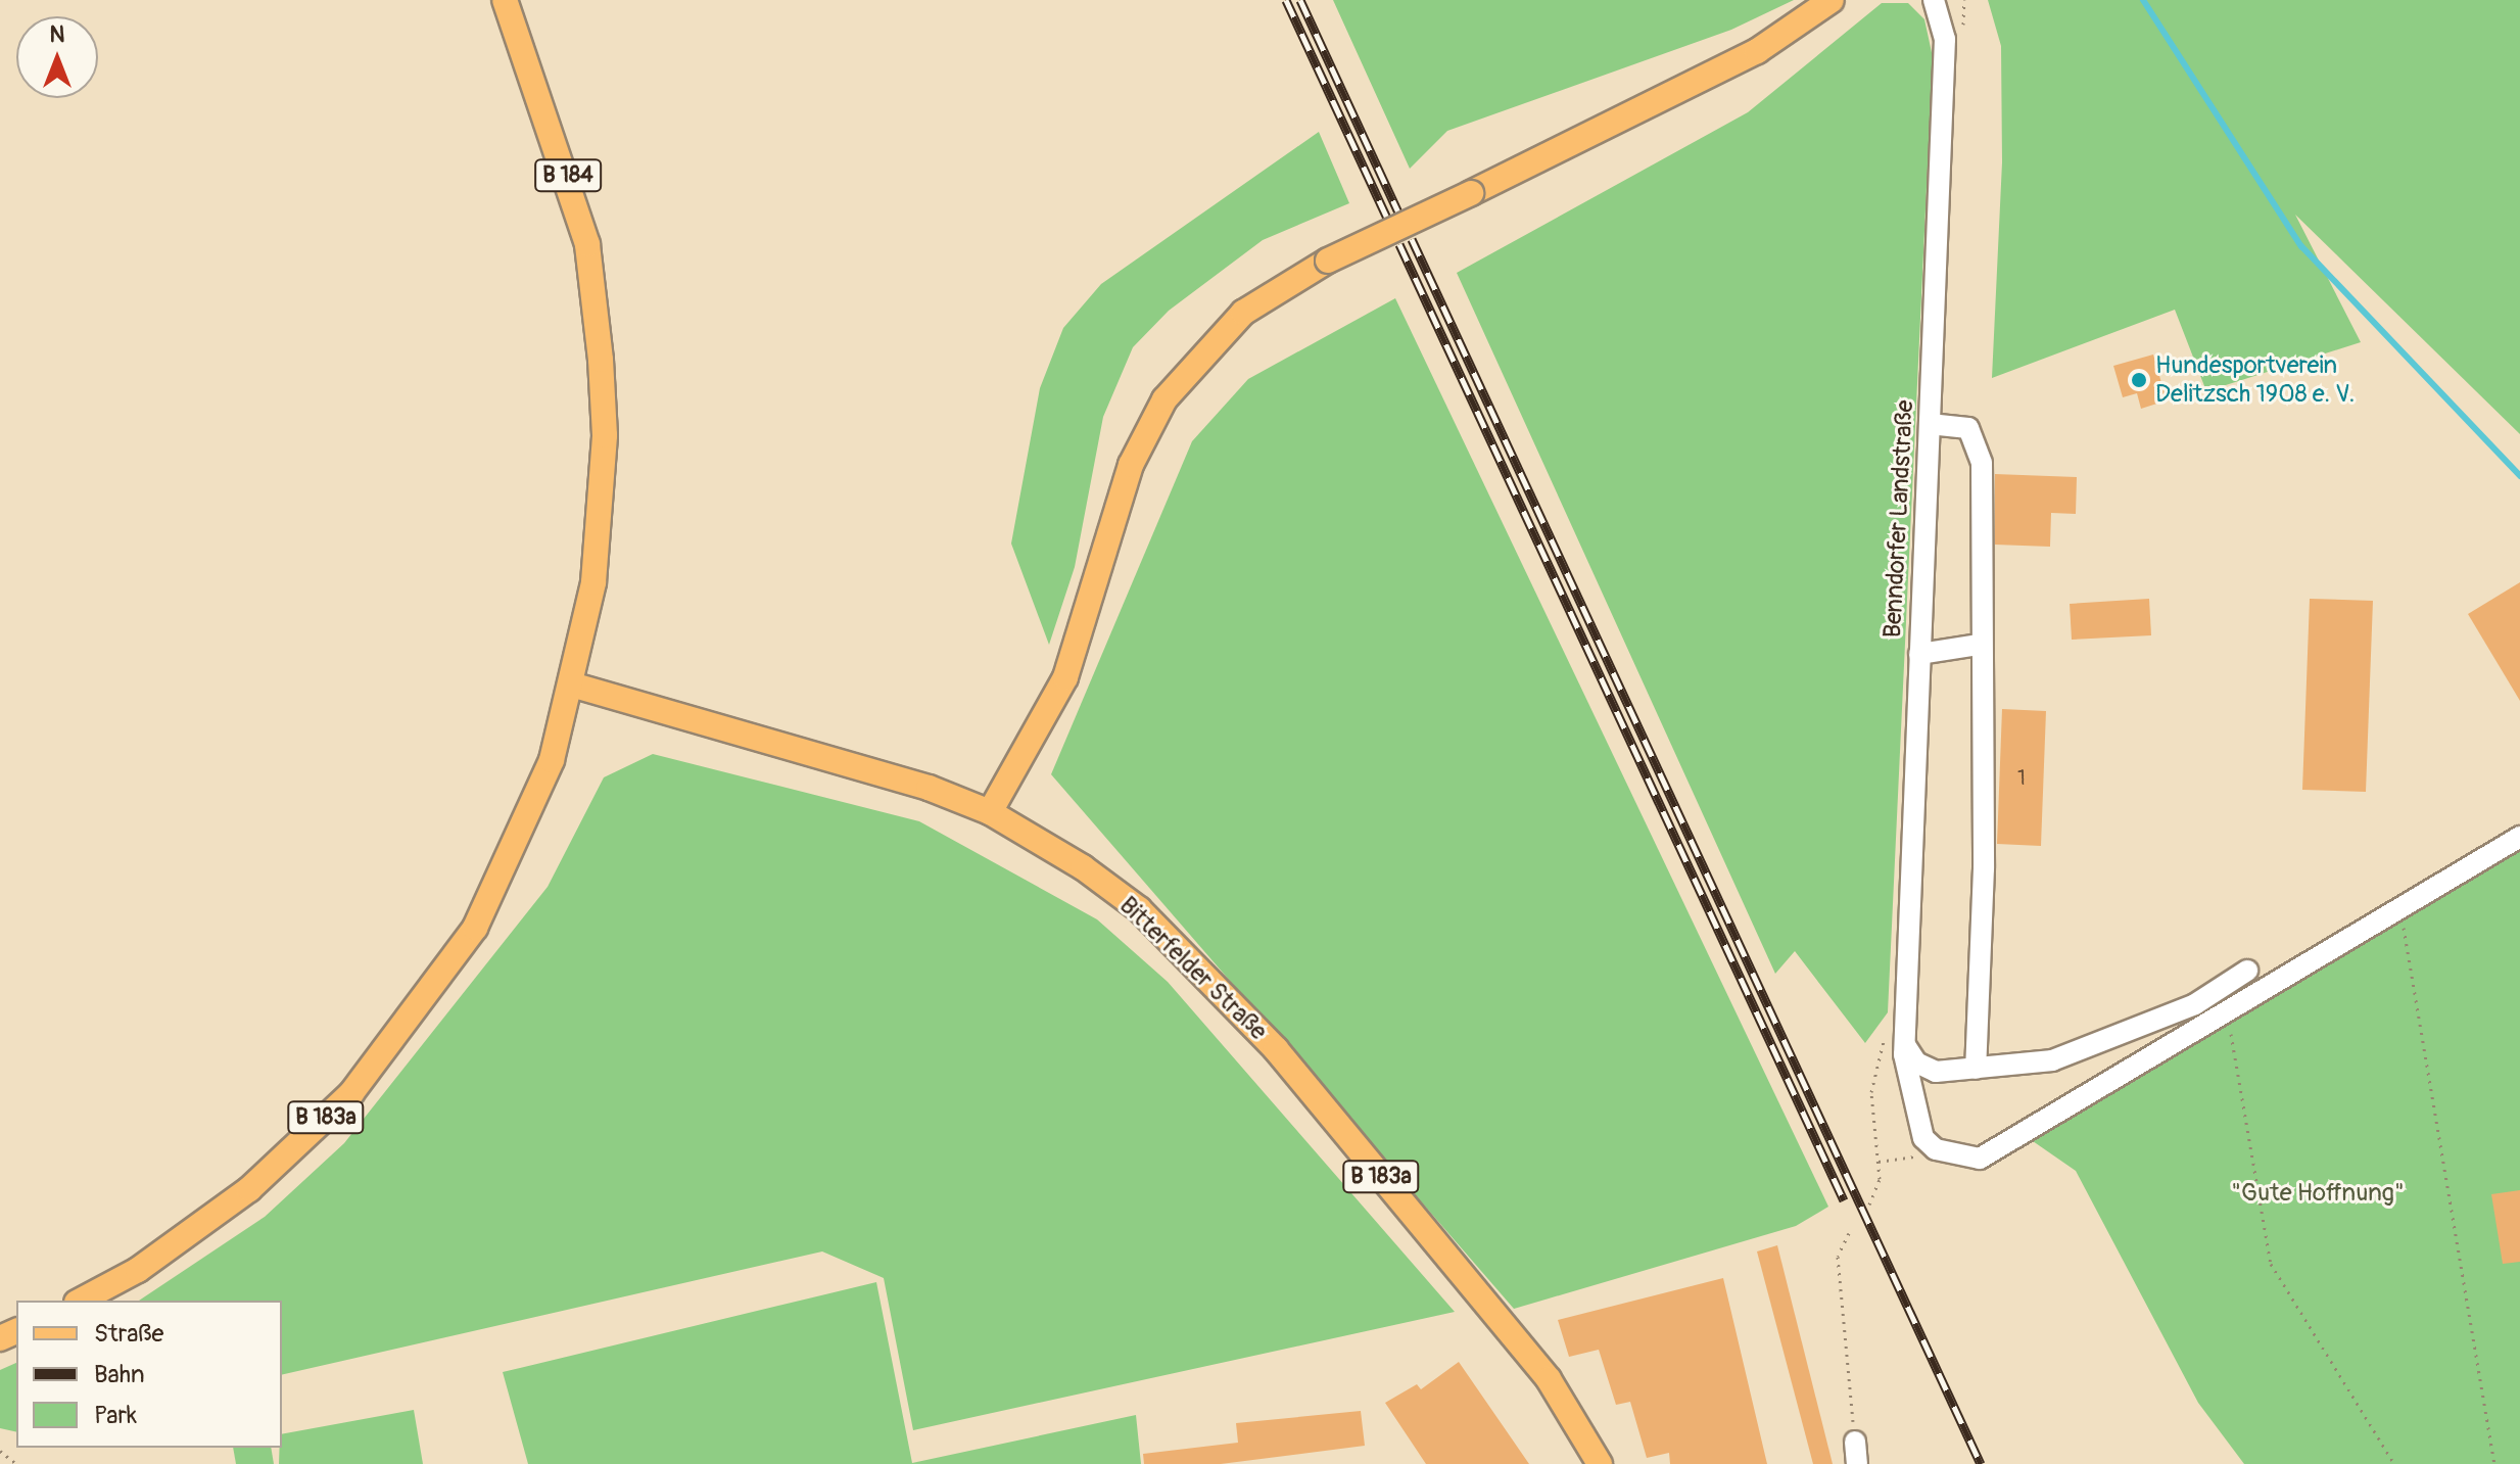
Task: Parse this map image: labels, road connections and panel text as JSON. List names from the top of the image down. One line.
{"streets":{"main road":["B 184","Bitterfelder Straße","B 183a"],"street":["Benndorfer Landstraße"]},"crossings":[["B 184","Bitterfelder Straße"],["B 184","B 183a"],["Bitterfelder Straße","B 183a"]],"parks":["\"Gute Hoffnung\""],"places":["Hundesportverein Delitzsch 1908 e. V."],"house_numbers":["1"],"legend":["Straße","Bahn","Park"],"north":"top"}
